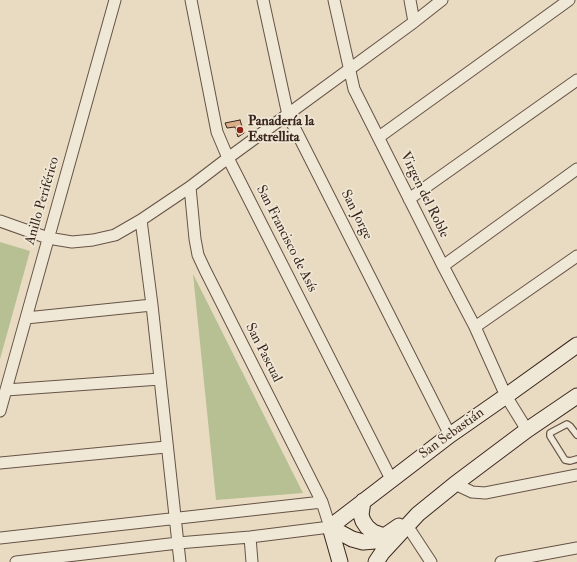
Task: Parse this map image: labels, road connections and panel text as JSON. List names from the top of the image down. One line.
{"streets":{"main road":["San Sebastián"],"street":["Virgen del Roble","Anillo Periférico","San Jorge","San Francisco de Asís","San Pascual"]},"crossings":[["Virgen del Roble","San Sebastián"],["San Jorge","San Sebastián"],["San Francisco de Asís","San Sebastián"],["San Pascual","San Sebastián"]],"places":["Panadería la Estrellita"]}
